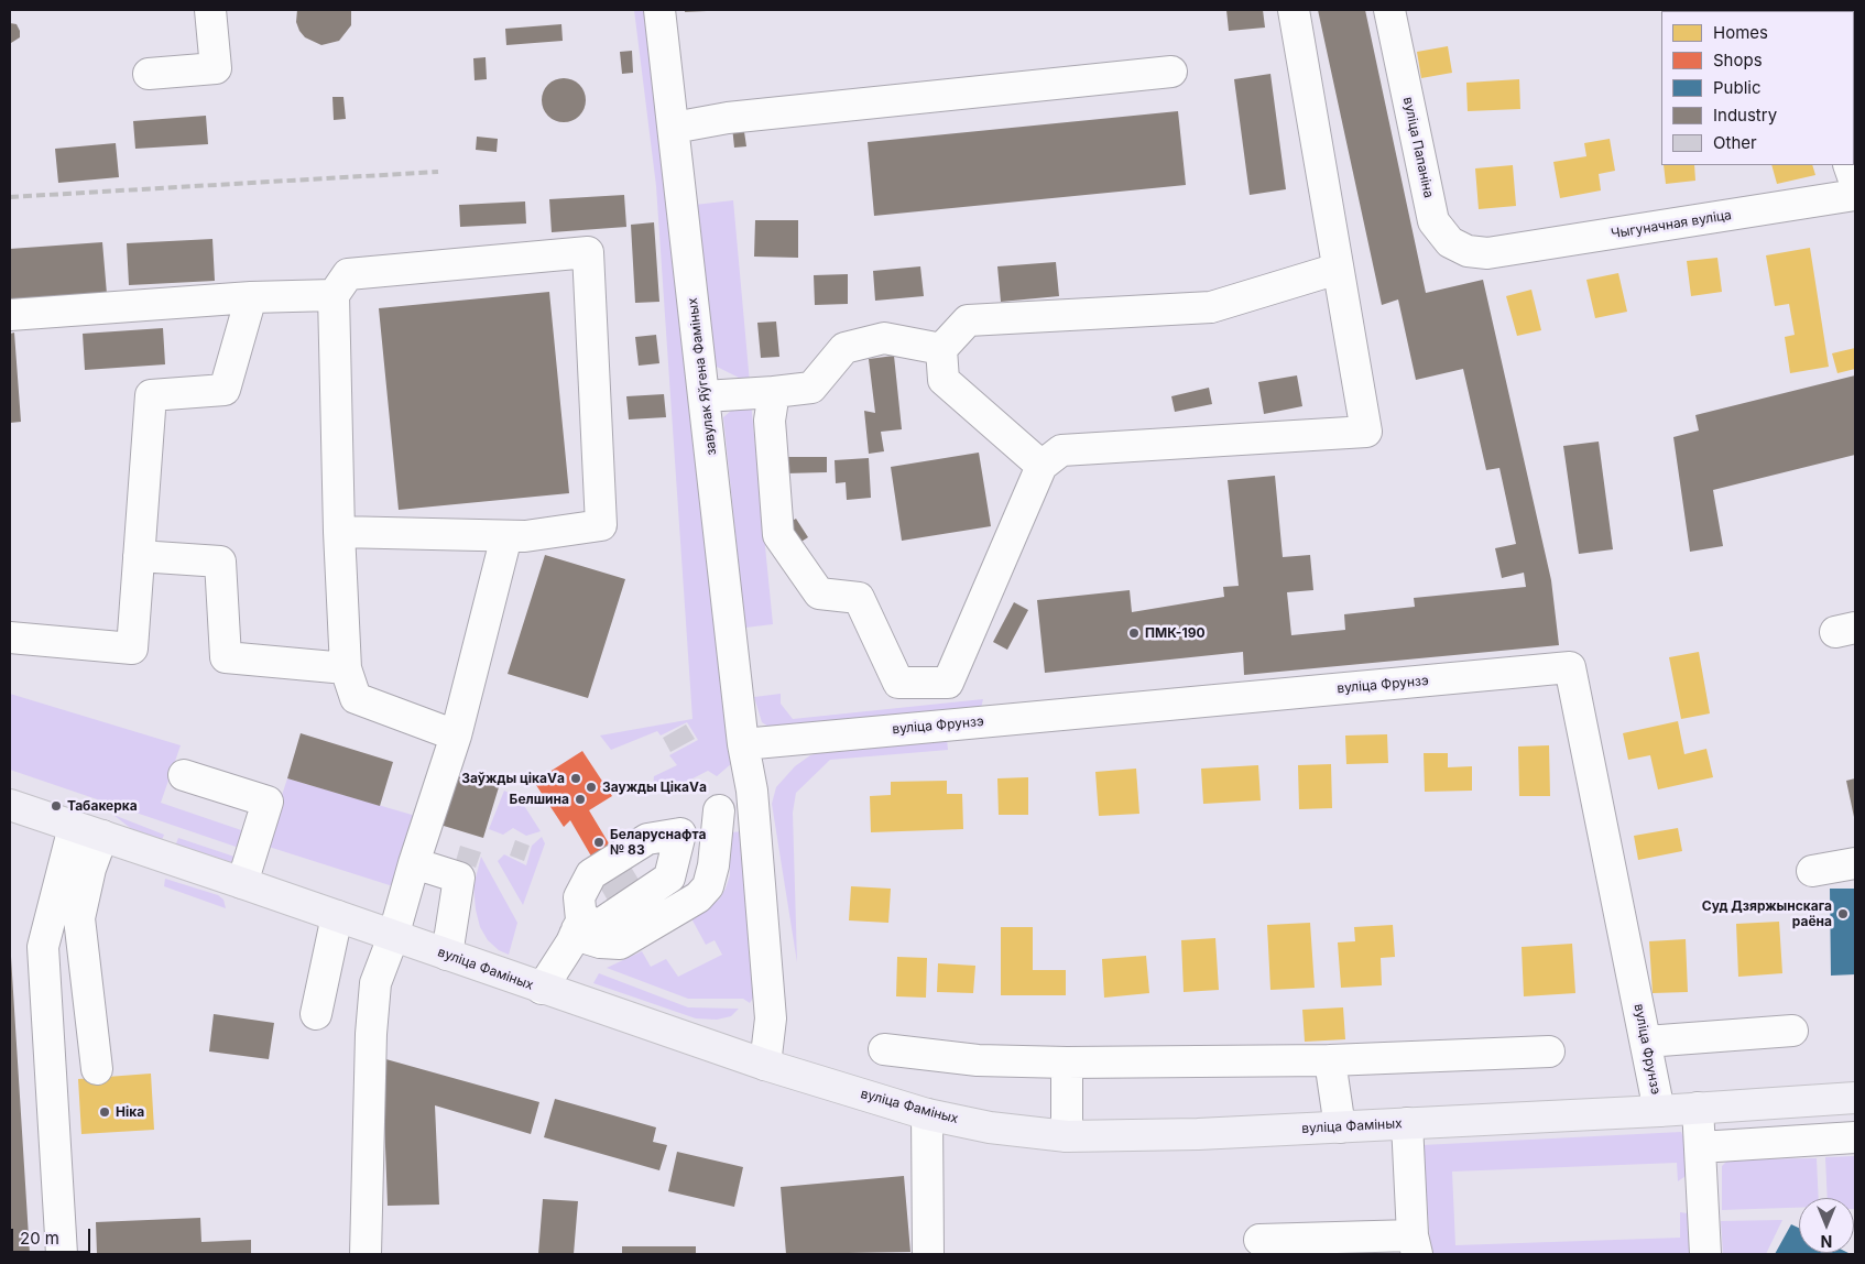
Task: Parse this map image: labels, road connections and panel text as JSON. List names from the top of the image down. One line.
{"streets":{"main road":["вуліца Фаміных"],"street":["вуліца Папаніна","Чыгуначная вуліца","завулак Яўгена Фаміных","вуліца Фрунзэ"]},"crossings":[["вуліца Папаніна","Чыгуначная вуліца"],["завулак Яўгена Фаміных","вуліца Фрунзэ"],["завулак Яўгена Фаміных","вуліца Фаміных"],["вуліца Фрунзэ","вуліца Фаміных"]],"places":["ПМК-190","Заўжды цікаVа","Заужды ЦікаVа","Белшина","Табакерка","Беларуснафта № 83","Суд Дзяржынскага раёна","Ніка"],"legend":["Homes","Shops","Public","Industry","Other"],"scale_bar":"20 m","north":"bottom"}
